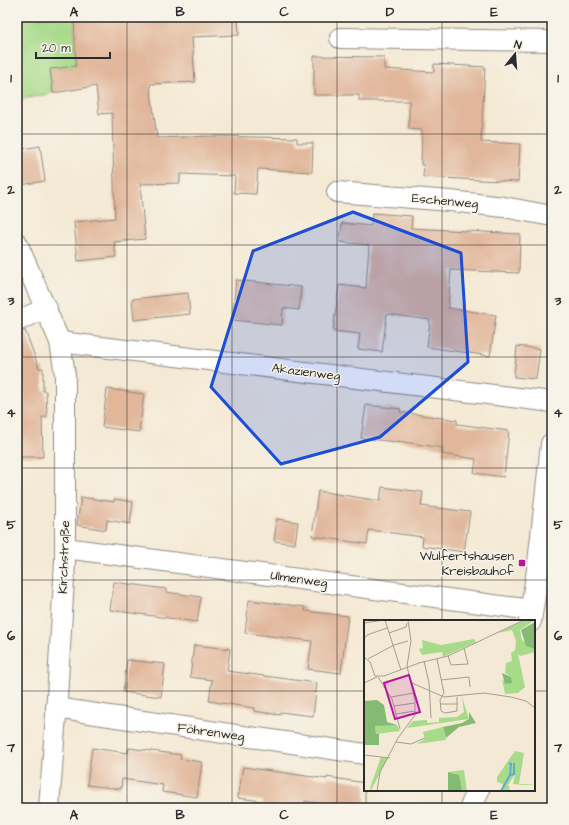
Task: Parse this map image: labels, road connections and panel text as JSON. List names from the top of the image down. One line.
{"streets":{"street":["Eschenweg","Akazienweg","Kirchstraße","Ulmenweg","Föhrenweg"]},"crossings":[["Akazienweg","Kirchstraße"],["Kirchstraße","Ulmenweg"],["Kirchstraße","Föhrenweg"]],"places":{"transit":["Wulfertshausen Kreisbauhof"]},"scale_bar":"20 m","north":"top","grid":{"columns":["A","B","C","D","E"],"rows":["1","2","3","4","5","6","7"]}}
